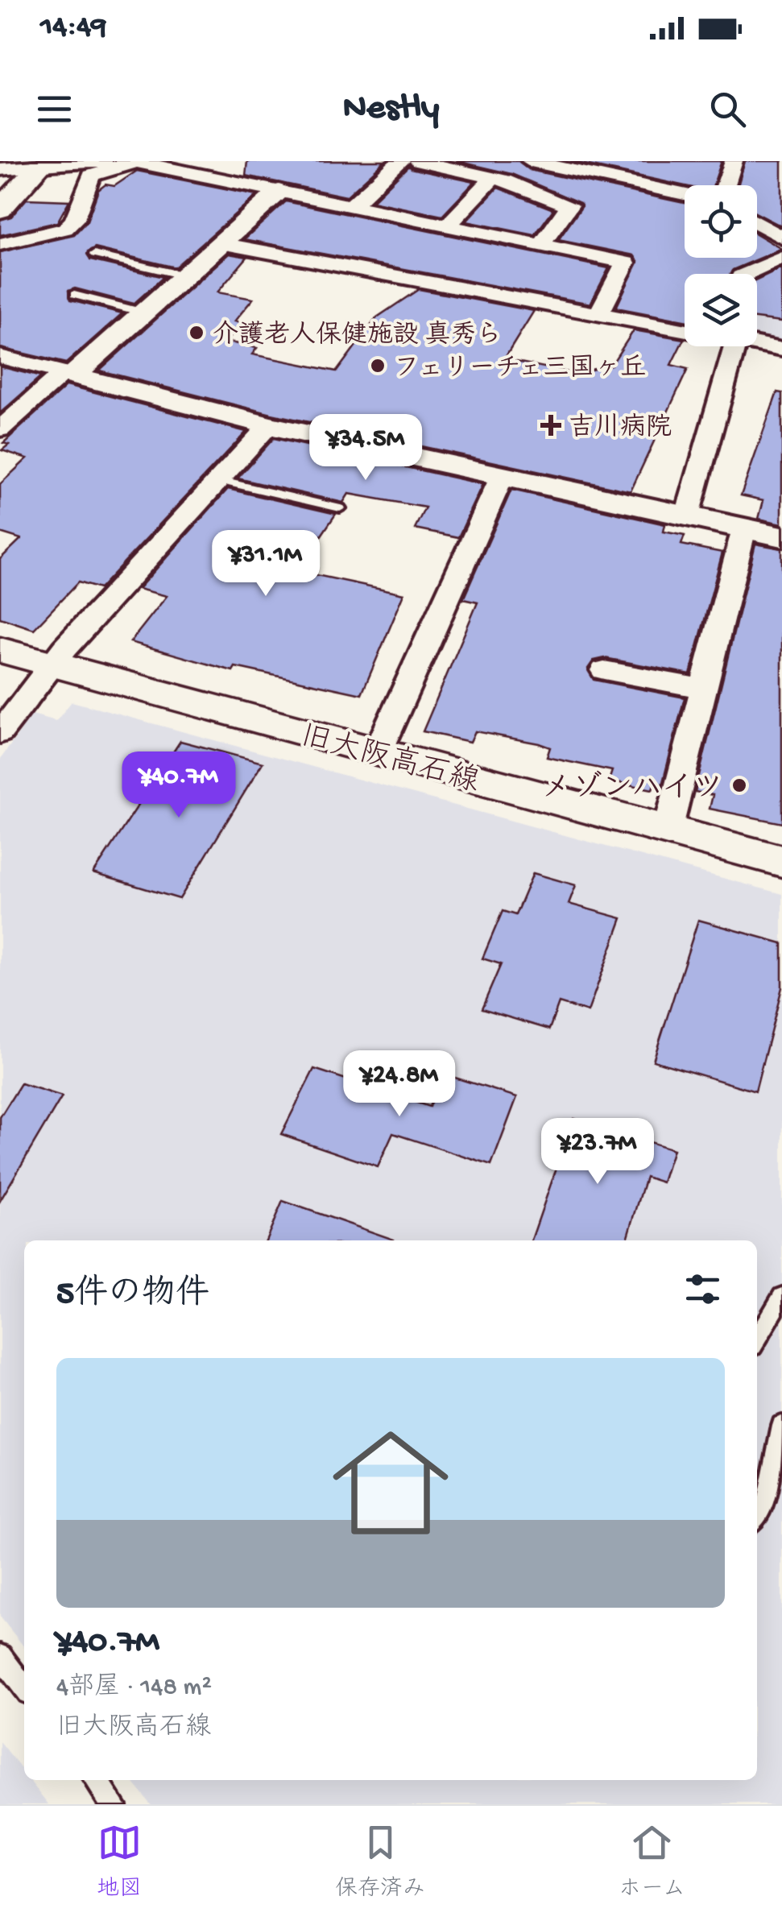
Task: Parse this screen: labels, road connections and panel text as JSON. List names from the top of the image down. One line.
{"streets":{"main road":["旧大阪高石線"]},"places":{"other":["介護老人保健施設 真秀ら","フェリーチェ三国ヶ丘","メゾンハイツ"],"health":["吉川病院"]},"page":{"status":"14:49","header":"Nestly","price":["¥34.5M","¥31.1M","¥40.7M","¥24.8M","¥23.7M"],"heading":"5件の物件","list":[{"name":"¥40.7M","note":"4部屋 · 148 m² · 旧大阪高石線"}],"tabs":["地図","保存済み","ホーム"]}}
